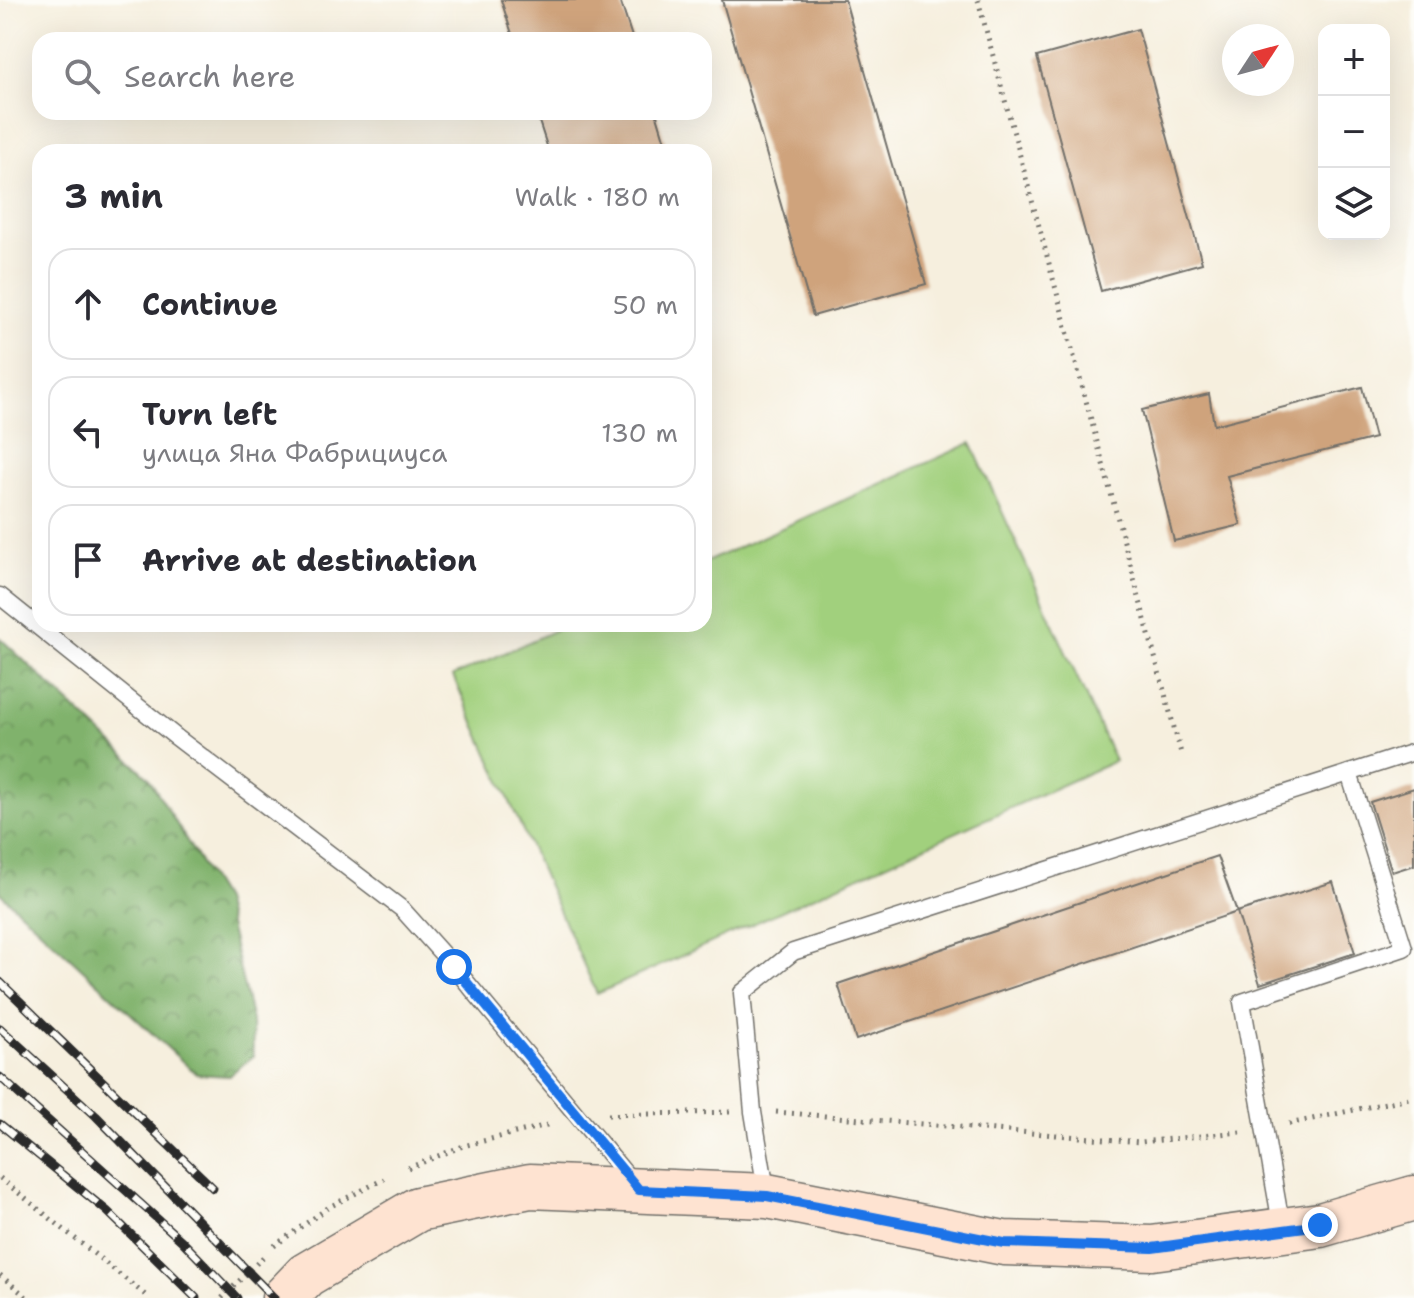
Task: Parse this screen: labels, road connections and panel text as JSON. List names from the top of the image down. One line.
{"north":"top right","page":{"map_buttons":["+","−"],"search":"Search here","heading":["3 min","Walk · 180 m"],"list":[["Continue","50 m"],["Turn left","улица Яна Фабрициуса","130 m"],"Arrive at destination"]}}
